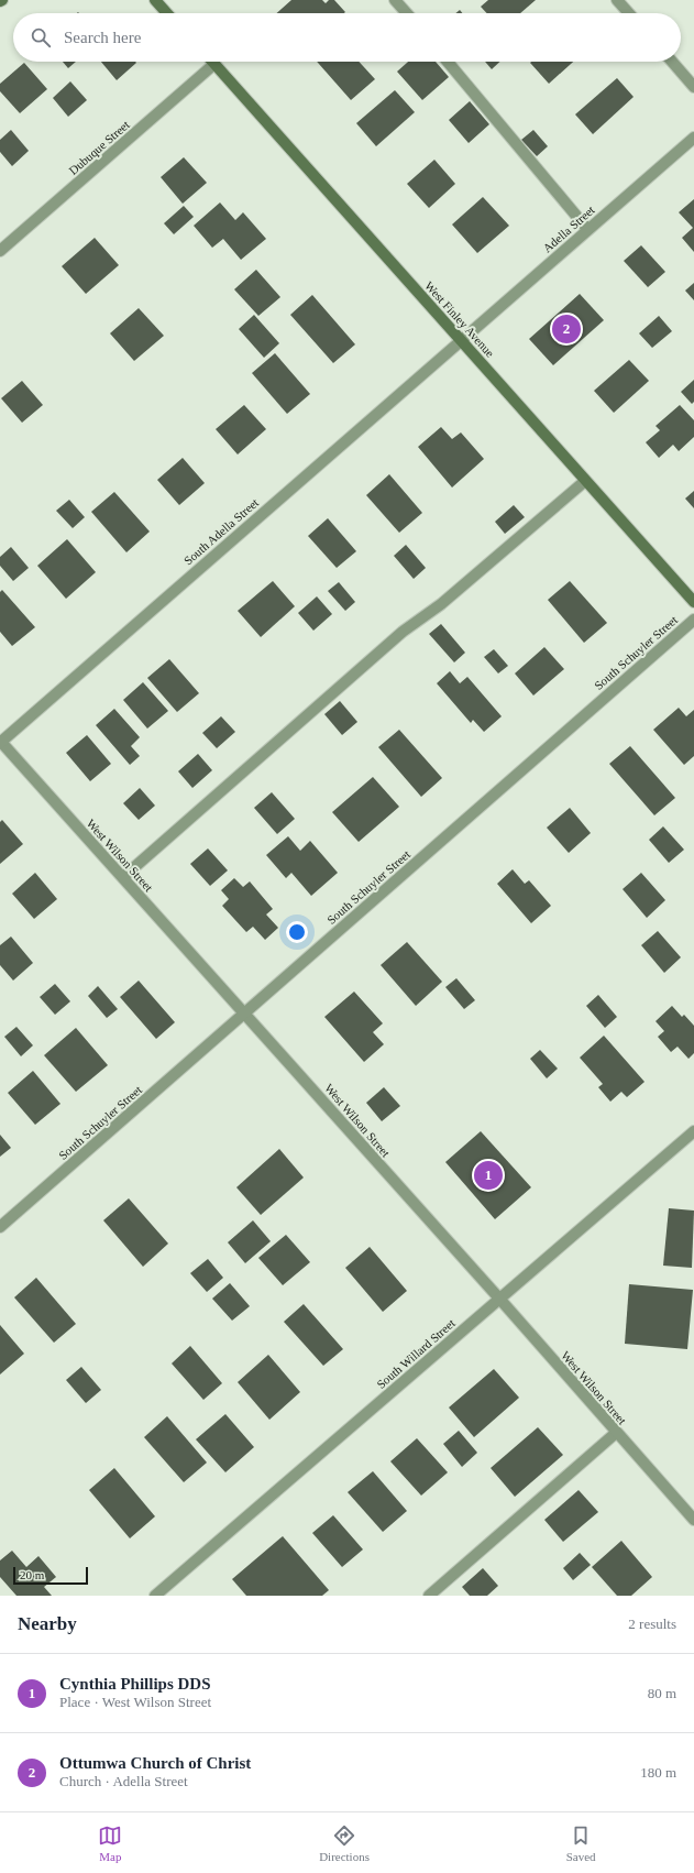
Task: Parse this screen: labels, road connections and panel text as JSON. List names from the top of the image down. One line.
{"streets":{"main road":["West Finley Avenue"],"street":["Dubuque Street","Adella Street","South Adella Street","South Schuyler Street","West Wilson Street","South Willard Street"]},"crossings":[["Dubuque Street","West Finley Avenue"],["Adella Street","West Finley Avenue"],["Adella Street","South Adella Street"],["West Finley Avenue","South Adella Street"],["South Adella Street","West Wilson Street"],["South Schuyler Street","West Wilson Street"],["West Wilson Street","South Willard Street"]],"scale_bar":"20 m","page":{"search":"Search here","pins":["2","1"],"scale":"20 m","heading":["Nearby","2 results"],"list":[{"mark":"1","name":"Cynthia Phillips DDS","note":"Place · West Wilson Street","value":"80 m"},{"mark":"2","name":"Ottumwa Church of Christ","note":"Church · Adella Street","value":"180 m"}],"nav":["Map","Directions","Saved"]}}
